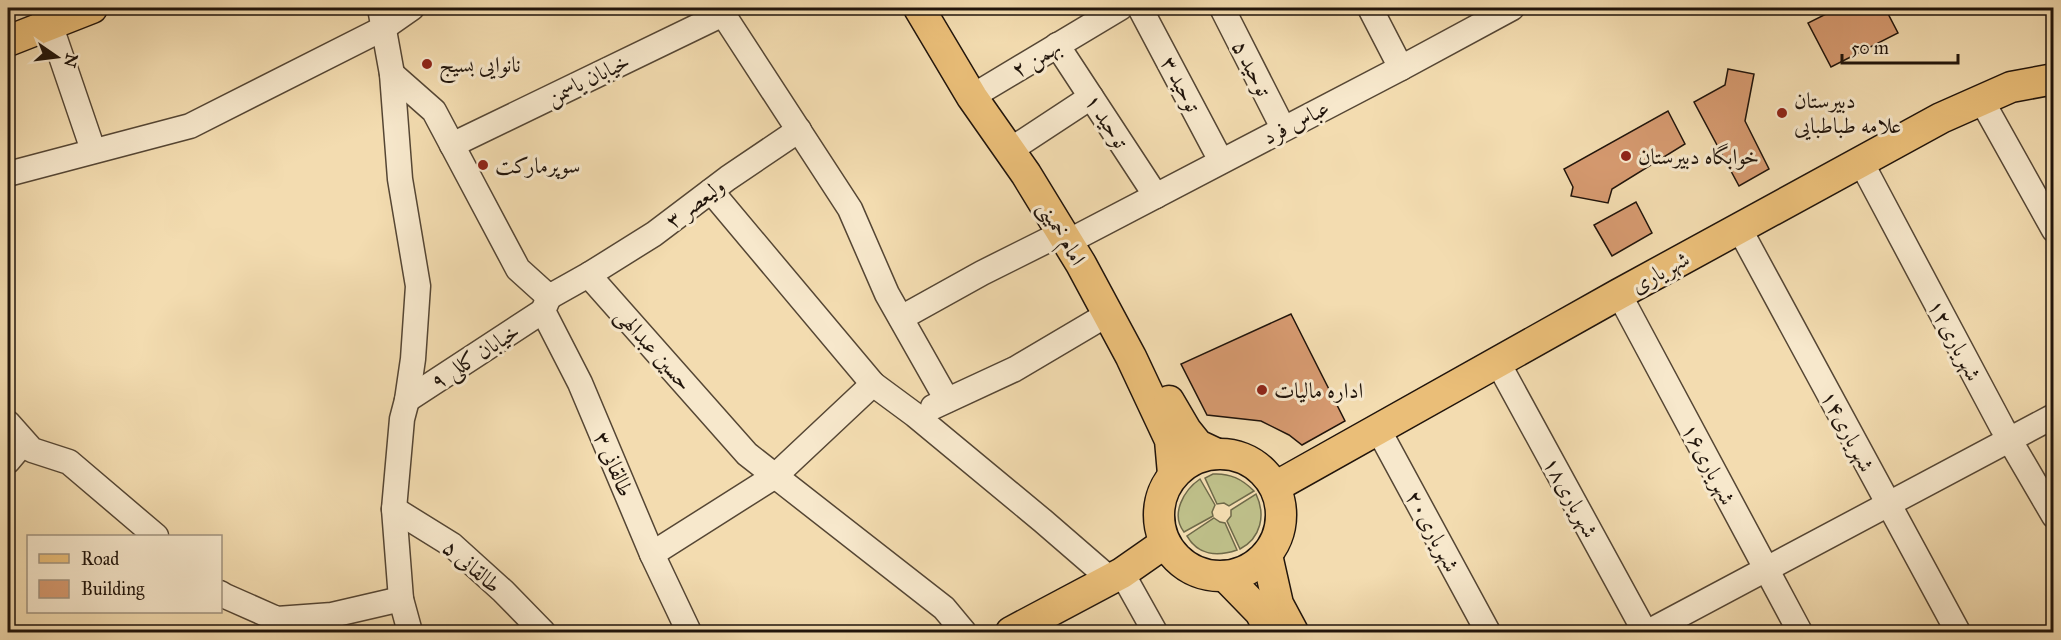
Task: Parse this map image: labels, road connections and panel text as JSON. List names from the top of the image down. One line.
{"streets":{"main road":["امام خمینی","شهریاری"],"street":["بهمن ۲","توحید ۵","خیابان یاسمن","توحید ۳","توحید ۱","عباس فرد","ولیعصر ۳","شهریاری۱۲","حسین عبدالهی","خیابان کللی ۹","شهریاری۱۴","طالقانی ۳","شهریاری۱۶","شهریاری۱۸","شهریاری۲۰","طالقانی ۵"]},"crossings":[["بهمن ۲","توحید ۱"],["بهمن ۲","امام خمینی"],["توحید ۵","عباس فرد"],["توحید ۳","عباس فرد"],["توحید ۱","عباس فرد"],["عباس فرد","امام خمینی"],["ولیعصر ۳","حسین عبدالهی"],["امام خمینی","شهریاری"],["شهریاری","شهریاری۱۲"],["شهریاری","شهریاری۱۴"],["شهریاری","شهریاری۱۶"],["شهریاری","شهریاری۱۸"],["شهریاری","شهریاری۲۰"],["خیابان کللی ۹","طالقانی ۳"]],"places":["نانوایی بسیج","دبیرستان علامه طباطبایی","خوابگاه دبیرستان","سوپرمارکت","اداره مالیات"],"legend":["Road","Building"],"scale_bar":"50 m","north":"right"}
